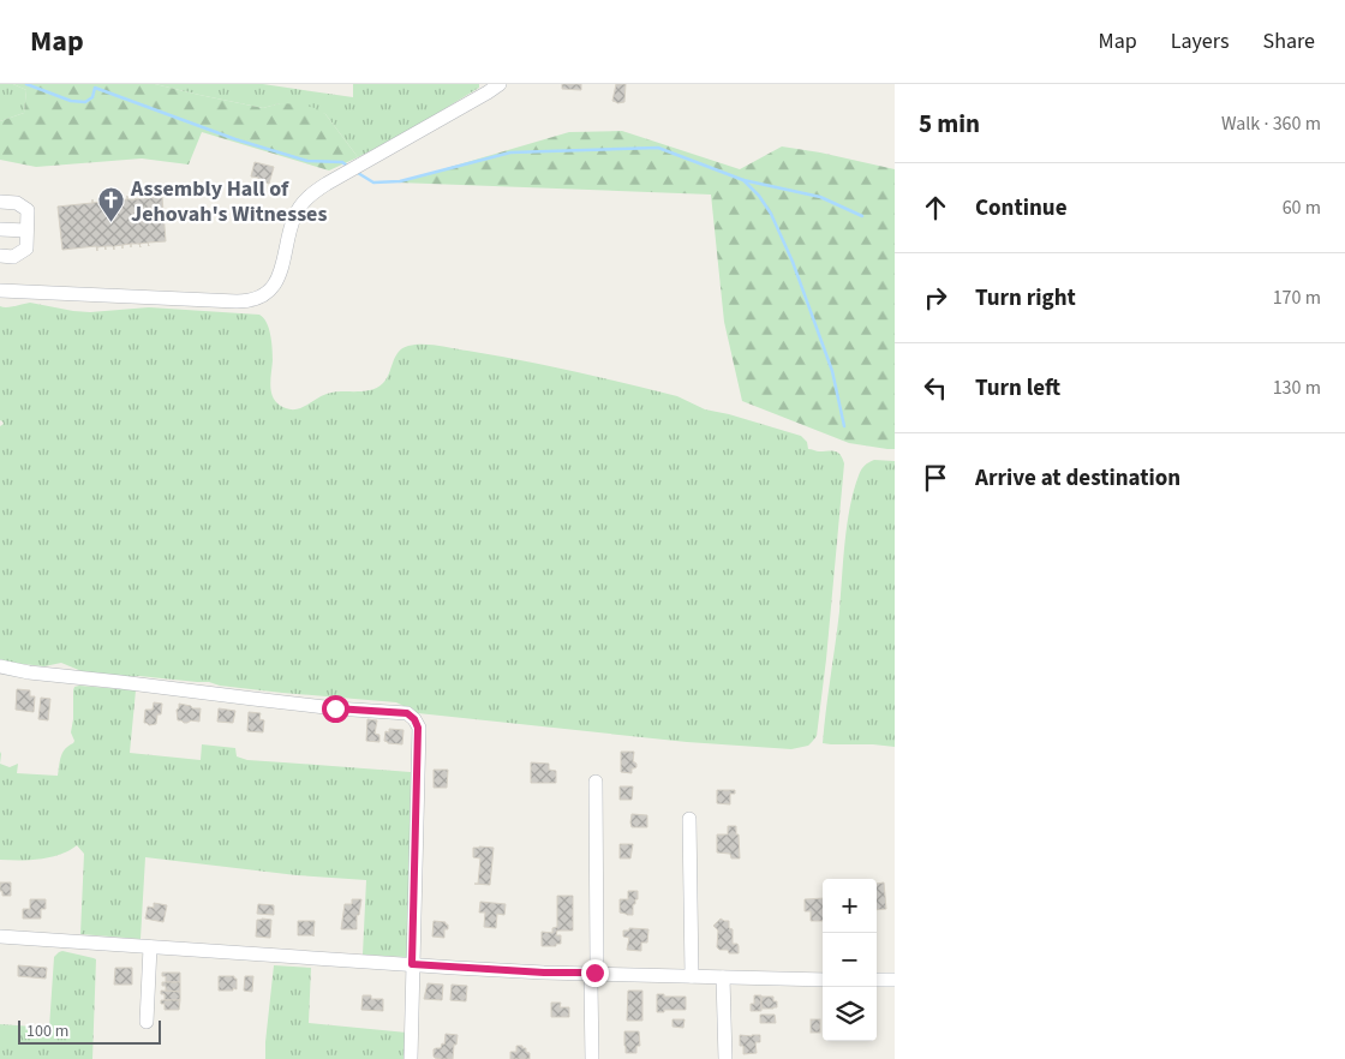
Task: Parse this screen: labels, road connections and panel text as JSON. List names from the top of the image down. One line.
{"places":{"church":["Assembly Hall of Jehovah's Witnesses"]},"scale_bar":"100 m","page":{"header":"Map","nav":["Map","Layers","Share"],"heading":["5 min","Walk · 360 m"],"list":[["Continue","60 m"],["Turn right","170 m"],["Turn left","130 m"],"Arrive at destination"],"map_buttons":["+","−"],"scale":"100 m"}}
